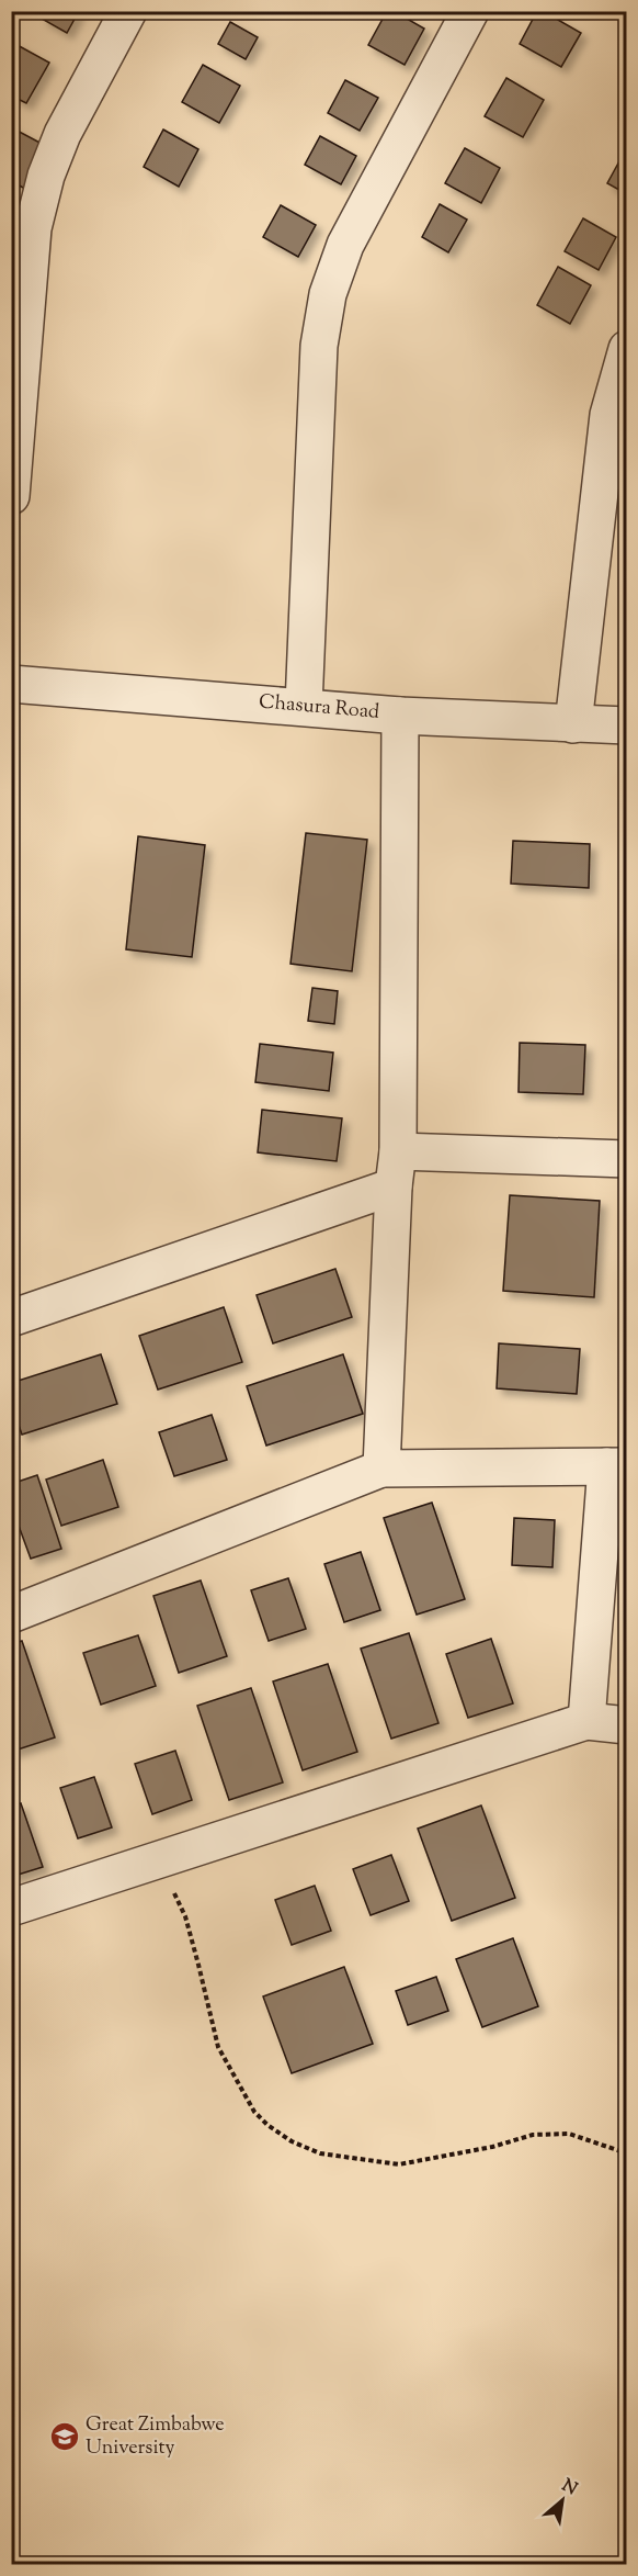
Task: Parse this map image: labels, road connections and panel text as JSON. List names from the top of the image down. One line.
{"streets":{"street":["Chasura Road"]},"places":{"school or university":["Great Zimbabwe University"]},"north":"top right"}
